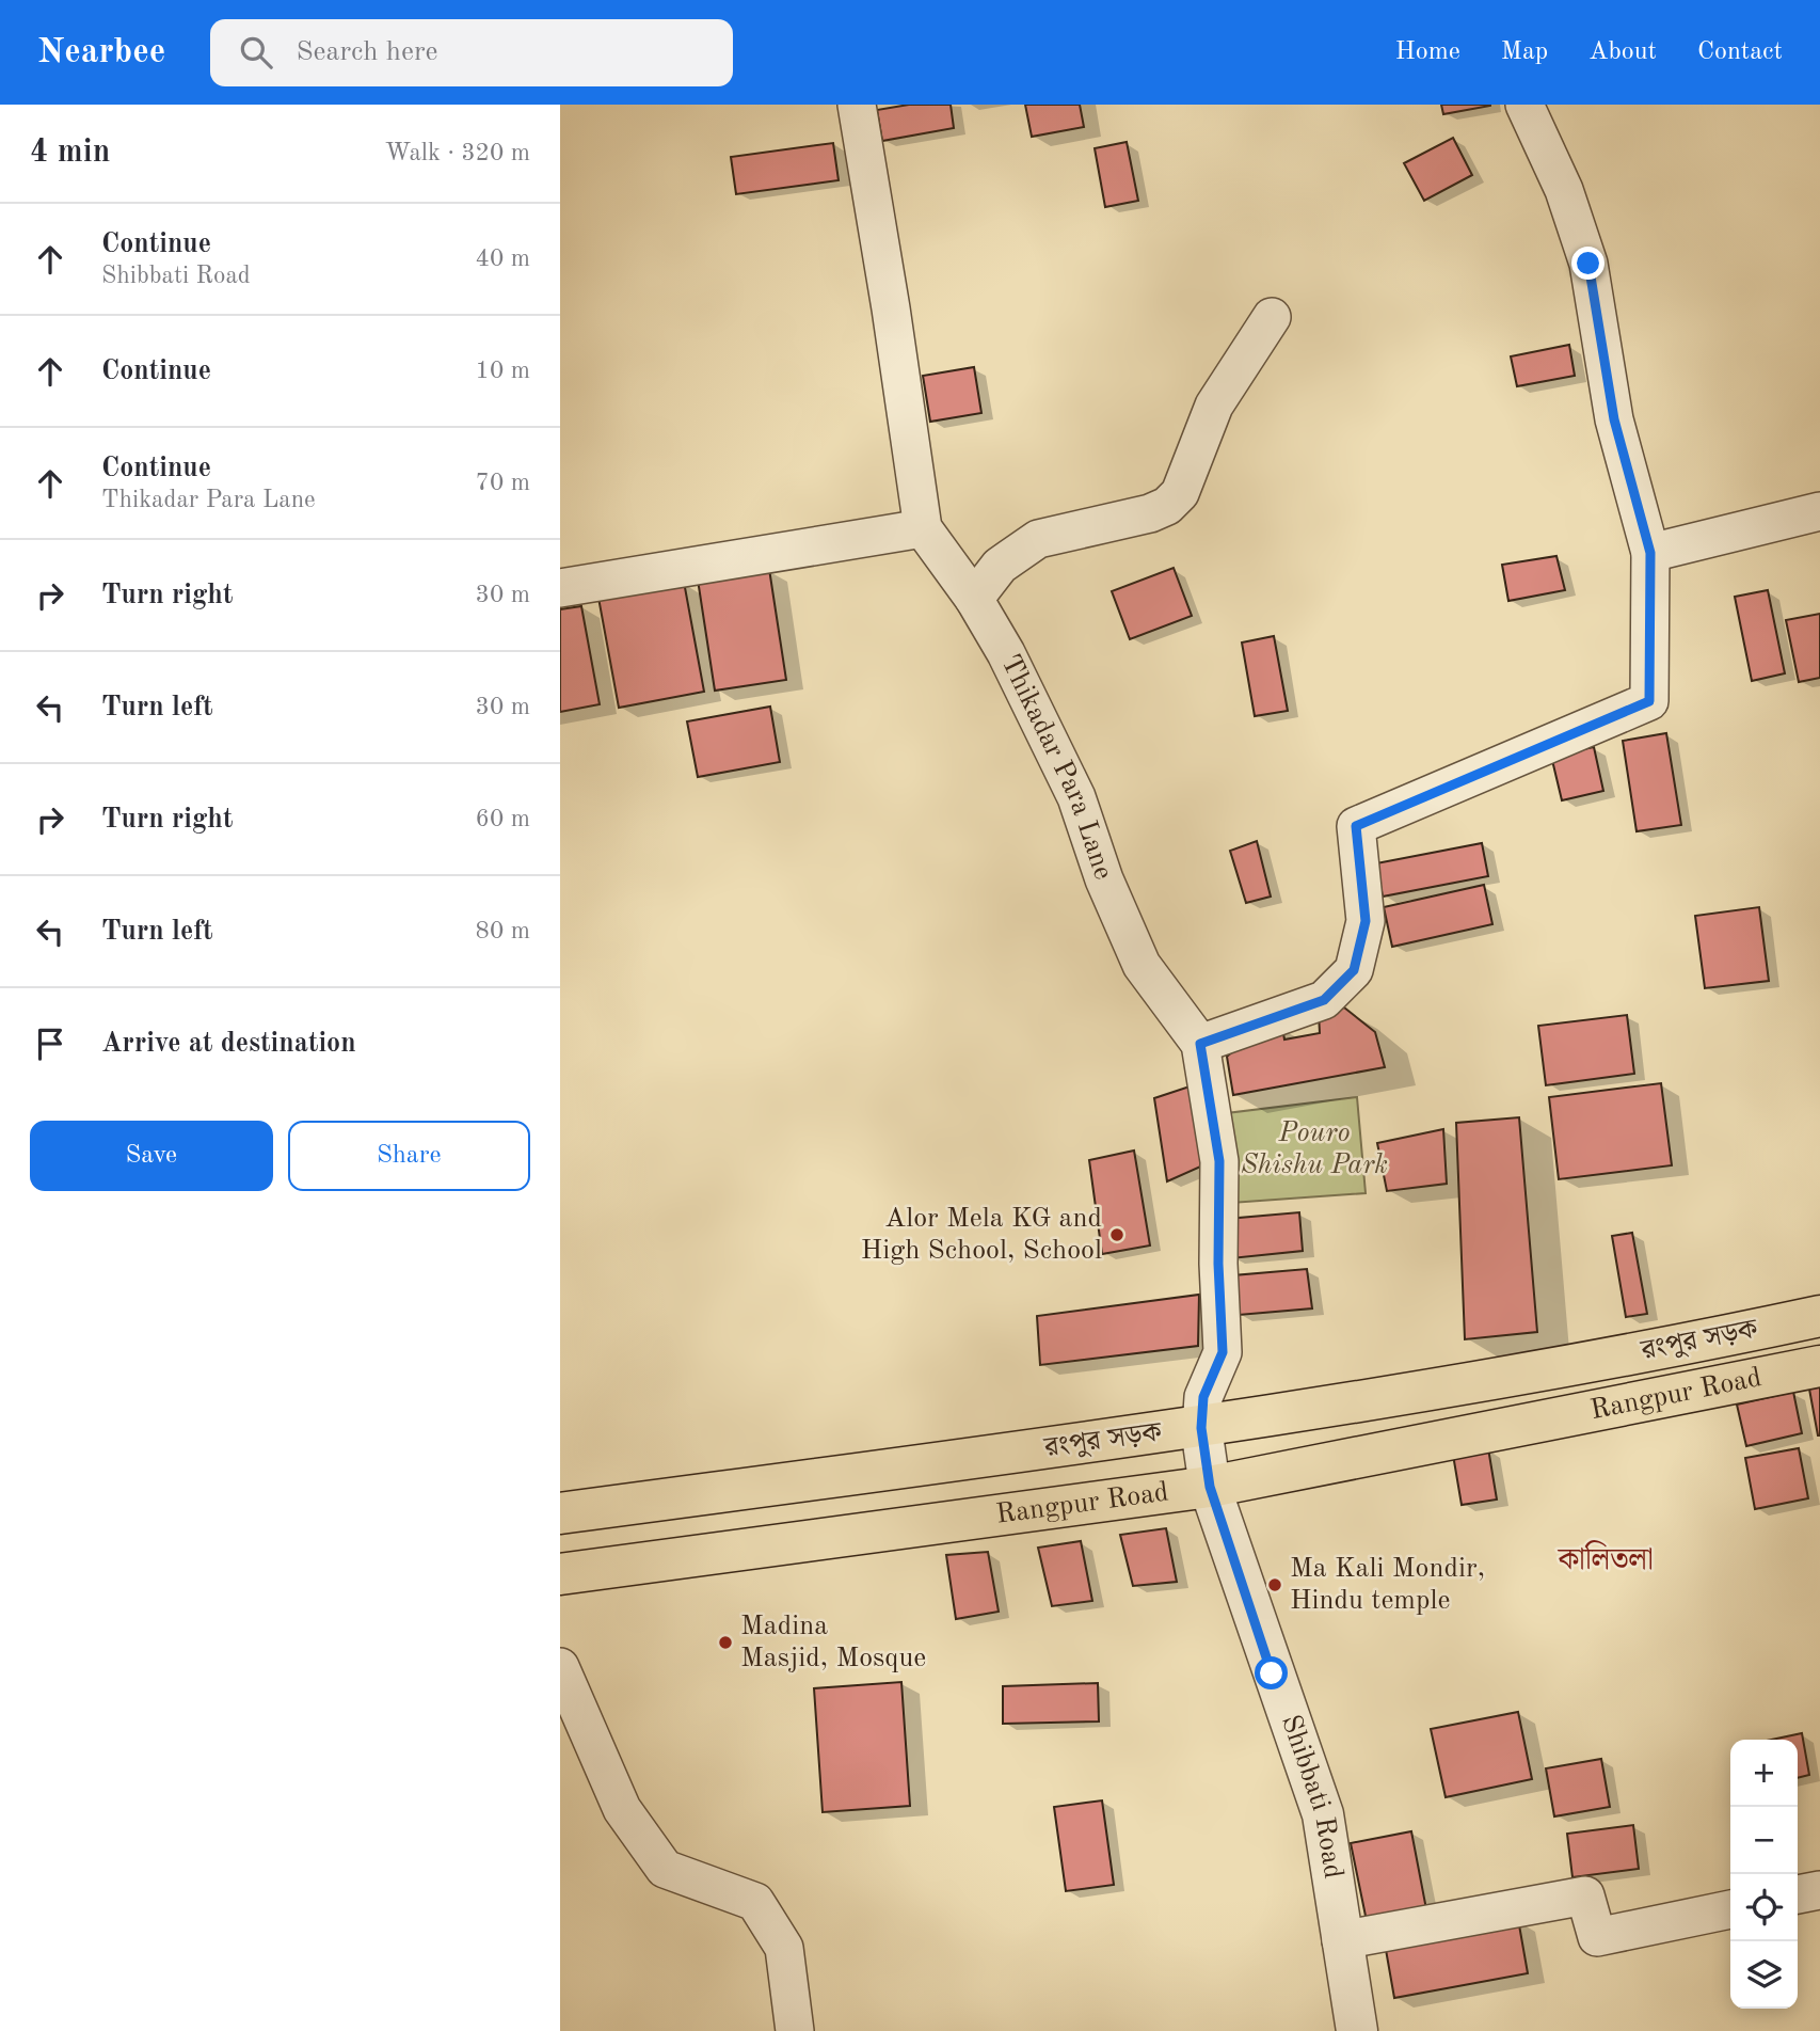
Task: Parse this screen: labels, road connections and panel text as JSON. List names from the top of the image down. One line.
{"streets":{"highway":["রংপুর সড়ক","Rangpur Road"],"street":["Thikadar Para Lane","Shibbati Road"]},"crossings":[["Thikadar Para Lane","রংপুর সড়ক"],["Thikadar Para Lane","Shibbati Road"],["রংপুর সড়ক","Shibbati Road"],["Rangpur Road","Shibbati Road"]],"districts":["কালিতলা"],"parks":["Pouro Shishu Park"],"places":["Alor Mela KG and High School, School","Ma Kali Mondir, Hindu temple","Madina Masjid, Mosque"],"page":{"header":"Nearbee","search":"Search here","nav":["Home","Map","About","Contact"],"heading":["4 min","Walk · 320 m"],"list":[["Continue","Shibbati Road","40 m"],["Continue","10 m"],["Continue","Thikadar Para Lane","70 m"],["Turn right","30 m"],["Turn left","30 m"],["Turn right","60 m"],["Turn left","80 m"],"Arrive at destination"],"buttons":["Save","Share"],"map_buttons":["+","−"]}}
